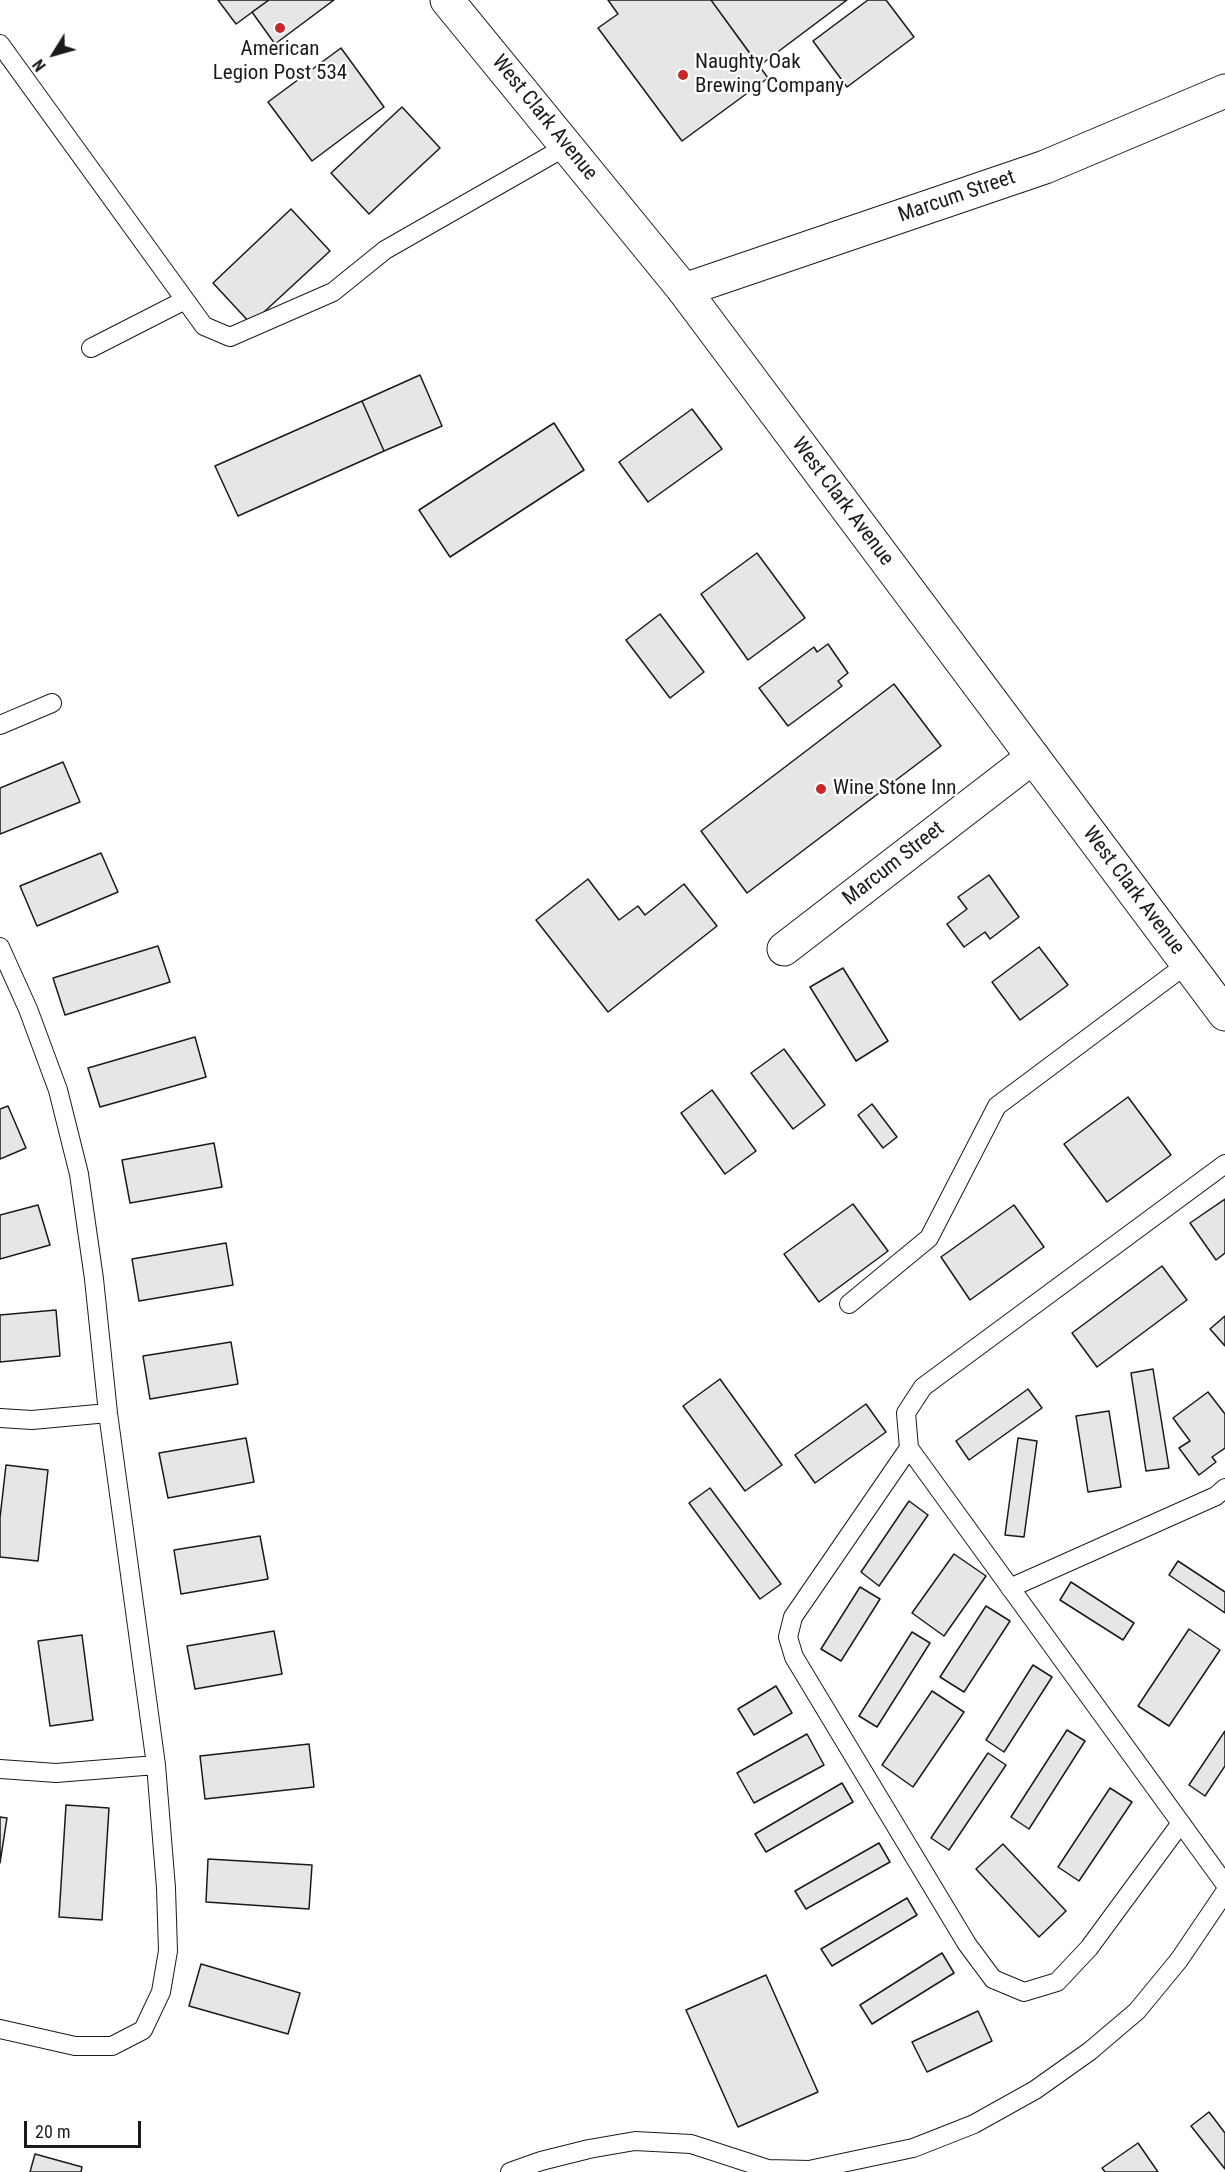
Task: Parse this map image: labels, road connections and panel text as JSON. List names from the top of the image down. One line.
{"streets":{"main road":["West Clark Avenue","Marcum Street"]},"crossings":[["West Clark Avenue","Marcum Street"]],"places":["American Legion Post 534","Naughty Oak Brewing Company","Wine Stone Inn"],"scale_bar":"20 m","north":"bottom left"}
